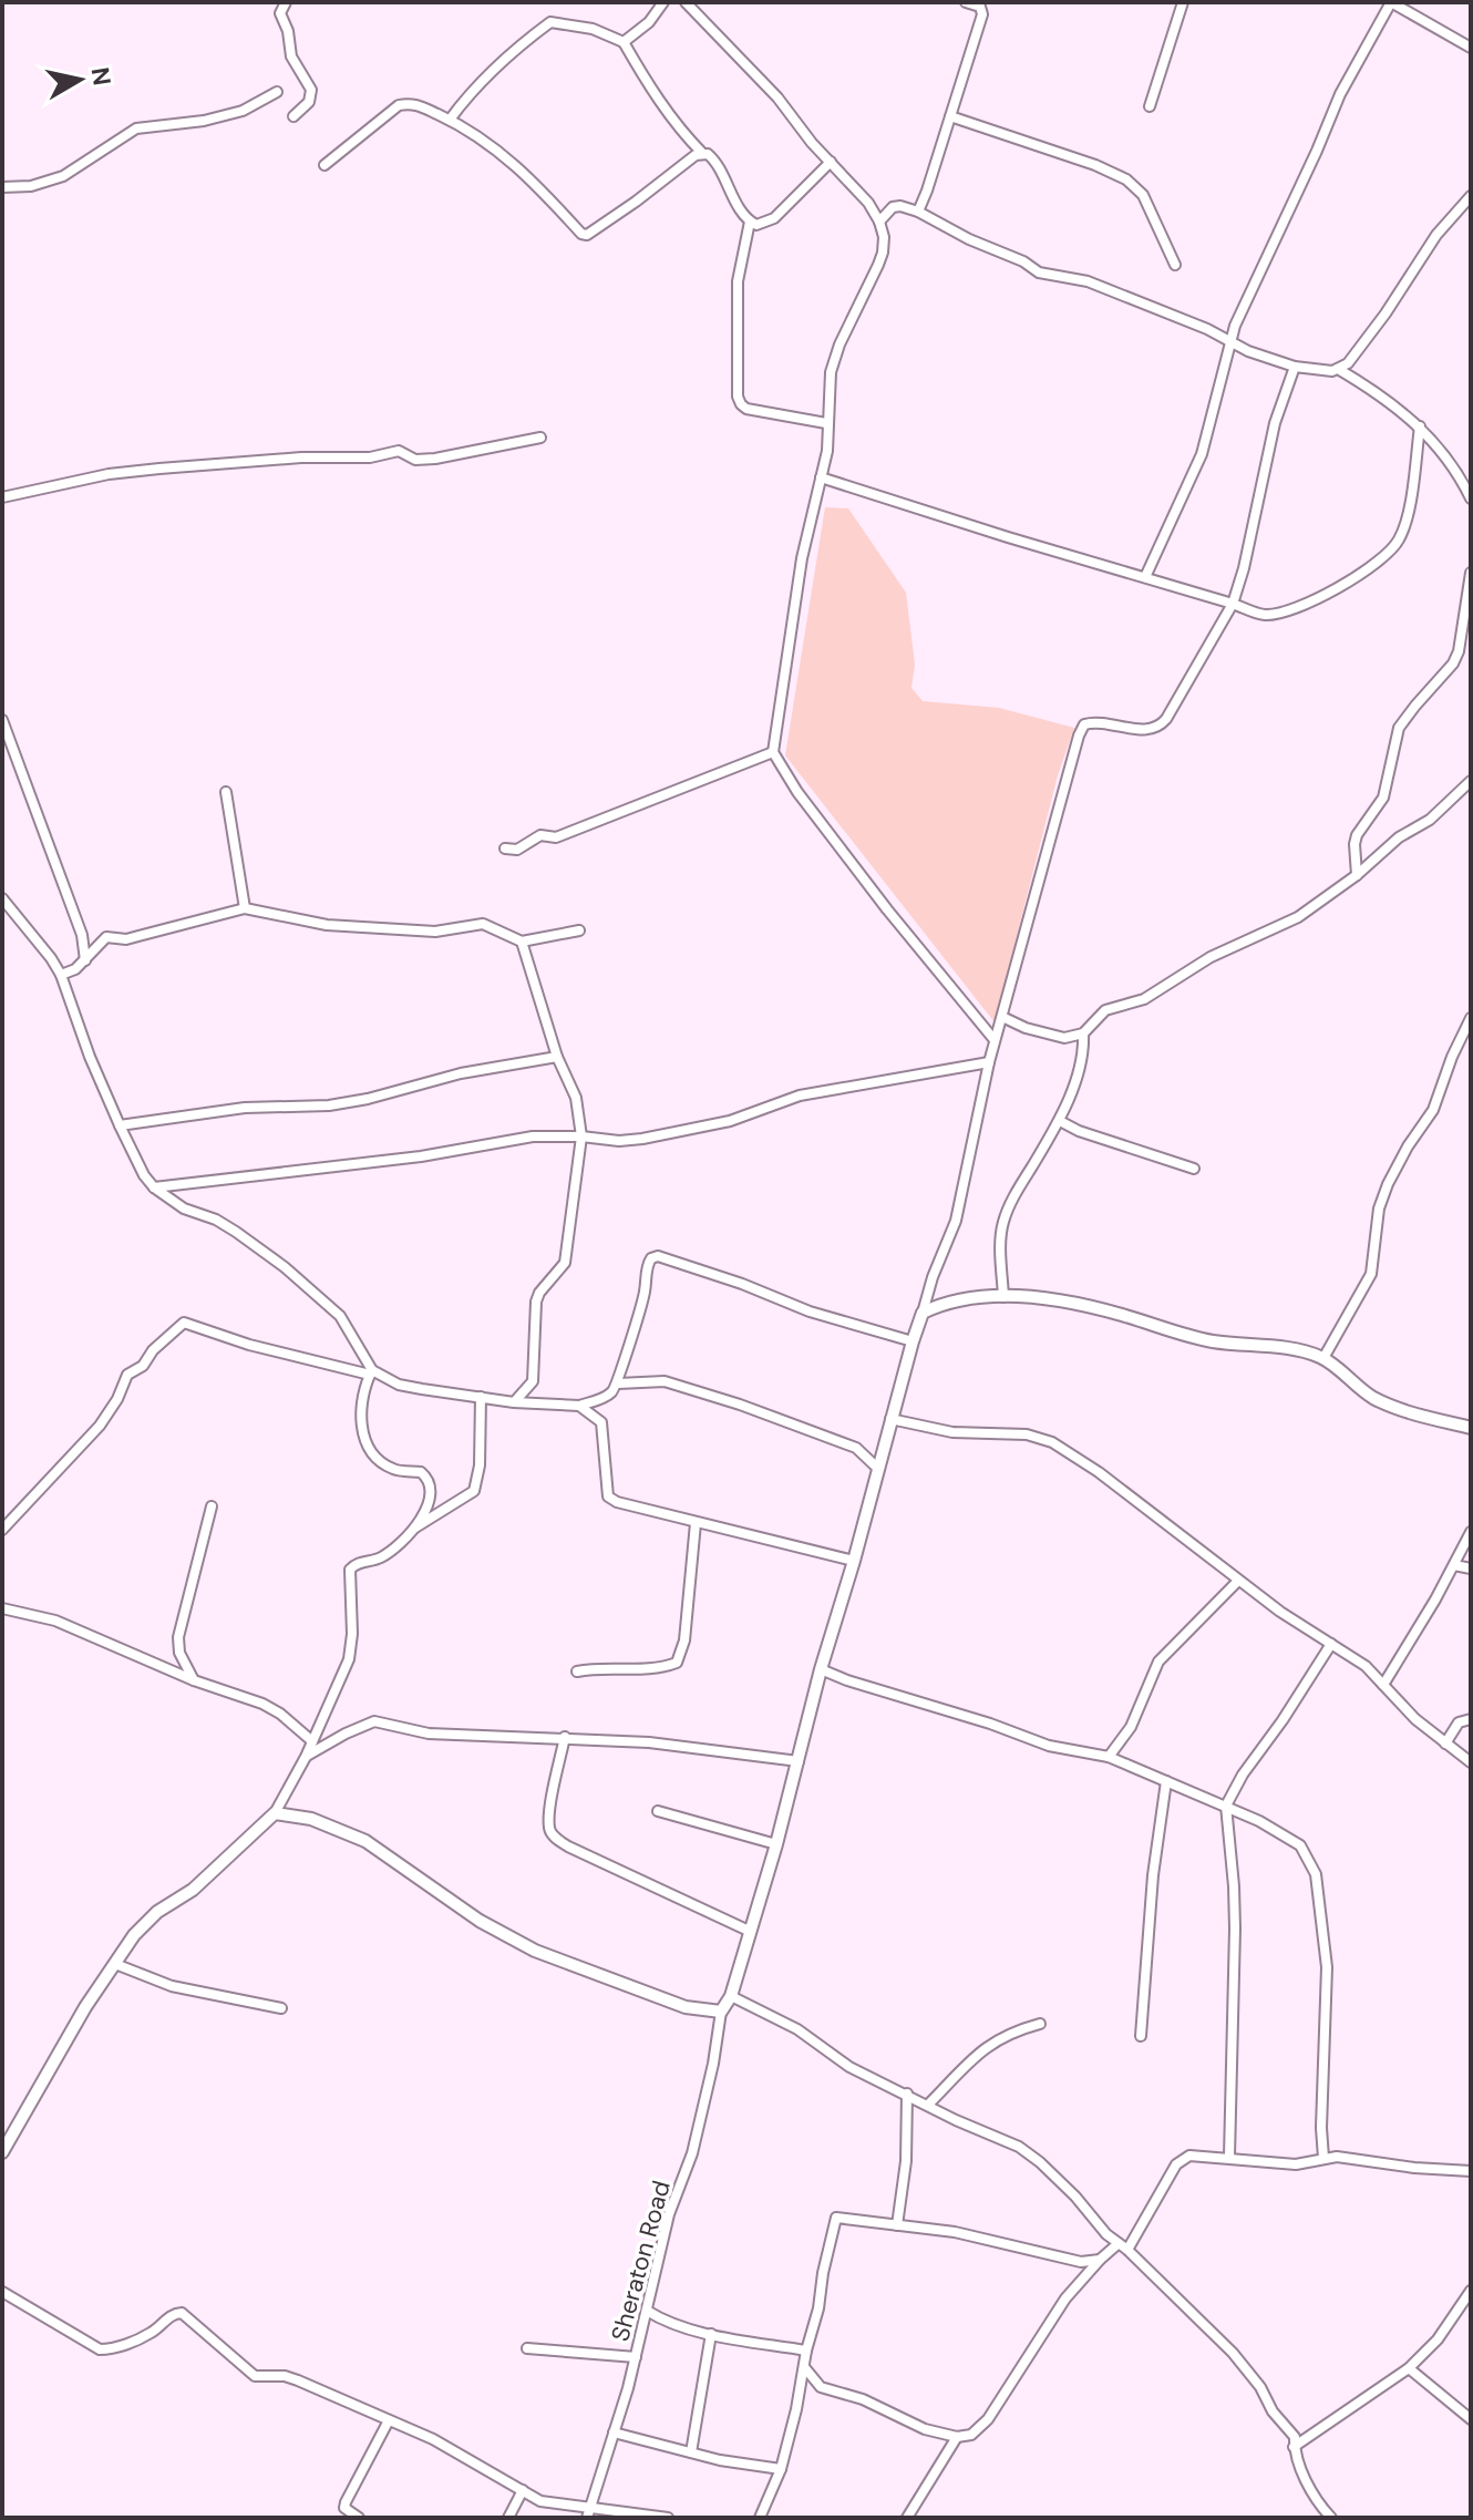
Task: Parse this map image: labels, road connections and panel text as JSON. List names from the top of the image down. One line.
{"streets":{"street":["Sheraton Road"]},"north":"right"}
